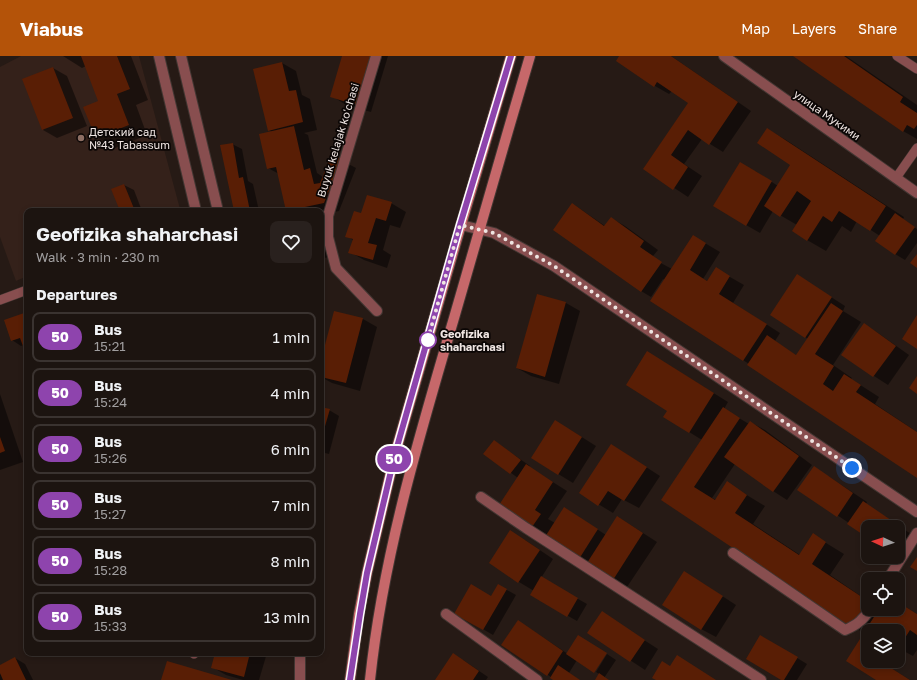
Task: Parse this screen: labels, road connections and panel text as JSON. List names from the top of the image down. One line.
{"streets":{"street":["улица Мукими","Buyuk kelajak ko'chasi"]},"places":["Детский сад №43 Tabassum","Geofizika shaharchasi"],"lines":["bus line 50"],"north":"left","page":{"header":"Viabus","nav":["Map","Layers","Share"],"on_map":"50","heading":[["Geofizika shaharchasi","Walk · 3 min · 230 m"],"Departures"],"list":[{"mark":"50","name":"Bus","note":"15:21","value":"1 min"},{"mark":"50","name":"Bus","note":"15:24","value":"4 min"},{"mark":"50","name":"Bus","note":"15:26","value":"6 min"},{"mark":"50","name":"Bus","note":"15:27","value":"7 min"},{"mark":"50","name":"Bus","note":"15:28","value":"8 min"},{"mark":"50","name":"Bus","note":"15:33","value":"13 min"}]}}
